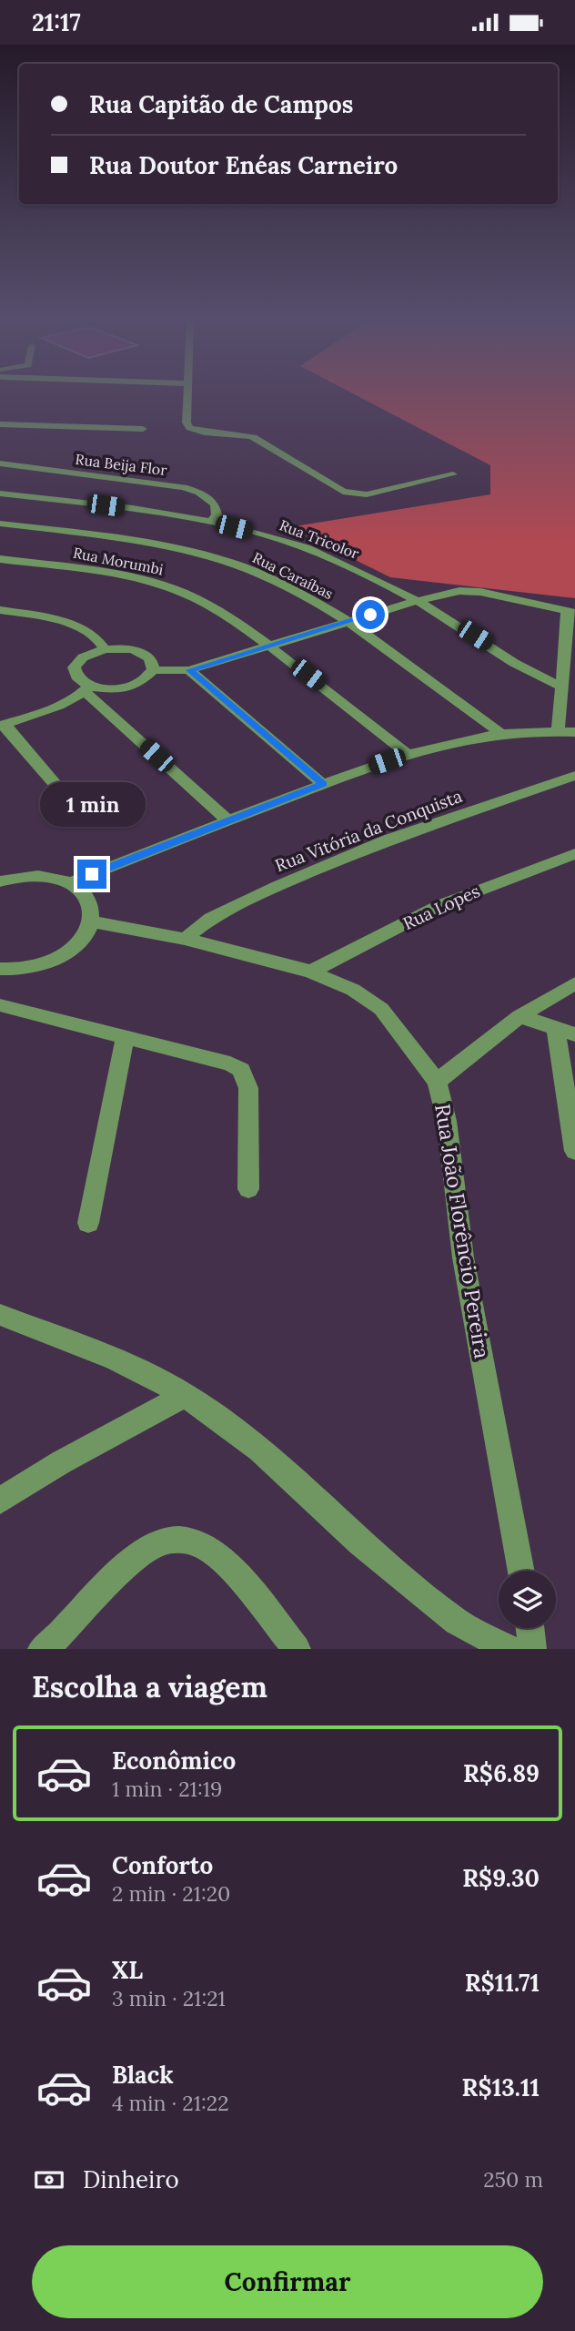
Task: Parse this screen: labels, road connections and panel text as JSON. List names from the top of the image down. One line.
{"streets":{"street":["Rua Beija Flor","Rua Tricolor","Rua Morumbi","Rua Caraíbas","Rua Vitória da Conquista","Rua Lopes","Rua João Florêncio Pereira"]},"crossings":[["Rua Beija Flor","Rua Tricolor"],["Rua Vitória da Conquista","Rua João Florêncio Pereira"],["Rua Lopes","Rua João Florêncio Pereira"]],"page":{"status":"21:17","banner":["Rua Capitão de Campos","Rua Doutor Enéas Carneiro"],"bubble":"1 min","heading":"Escolha a viagem","list":[{"name":"Econômico","note":"1 min · 21:19","value":"R$6.89"},{"name":"Conforto","note":"2 min · 21:20","value":"R$9.30"},{"name":"XL","note":"3 min · 21:21","value":"R$11.71"},{"name":"Black","note":"4 min · 21:22","value":"R$13.11"}],"pay":["Dinheiro","250 m"],"buttons":"Confirmar"}}
